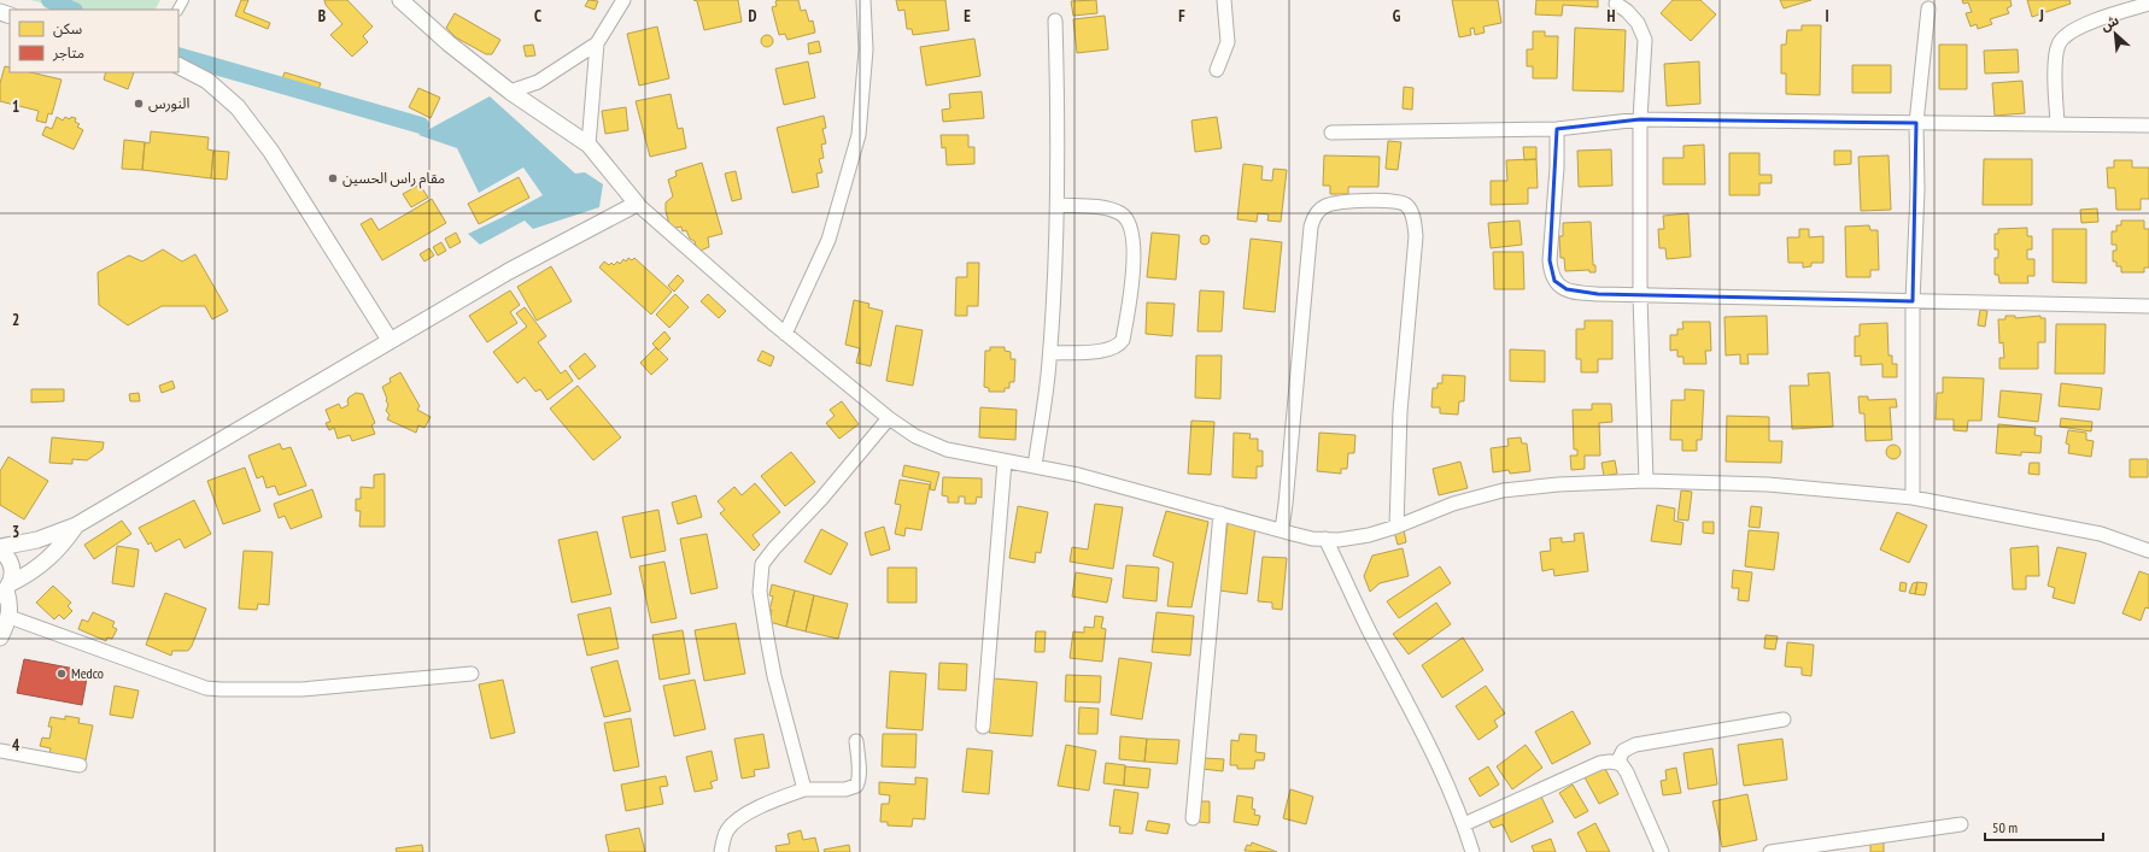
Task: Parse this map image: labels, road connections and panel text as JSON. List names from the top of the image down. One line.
{"places":["النورس","مقام راس الحسين","Medco"],"legend":["سكن","متاجر"],"scale_bar":"50 m","north":"top left","grid":{"columns":["B","C","D","E","F","G","H","I","J"],"rows":["1","2","3","4"]}}
